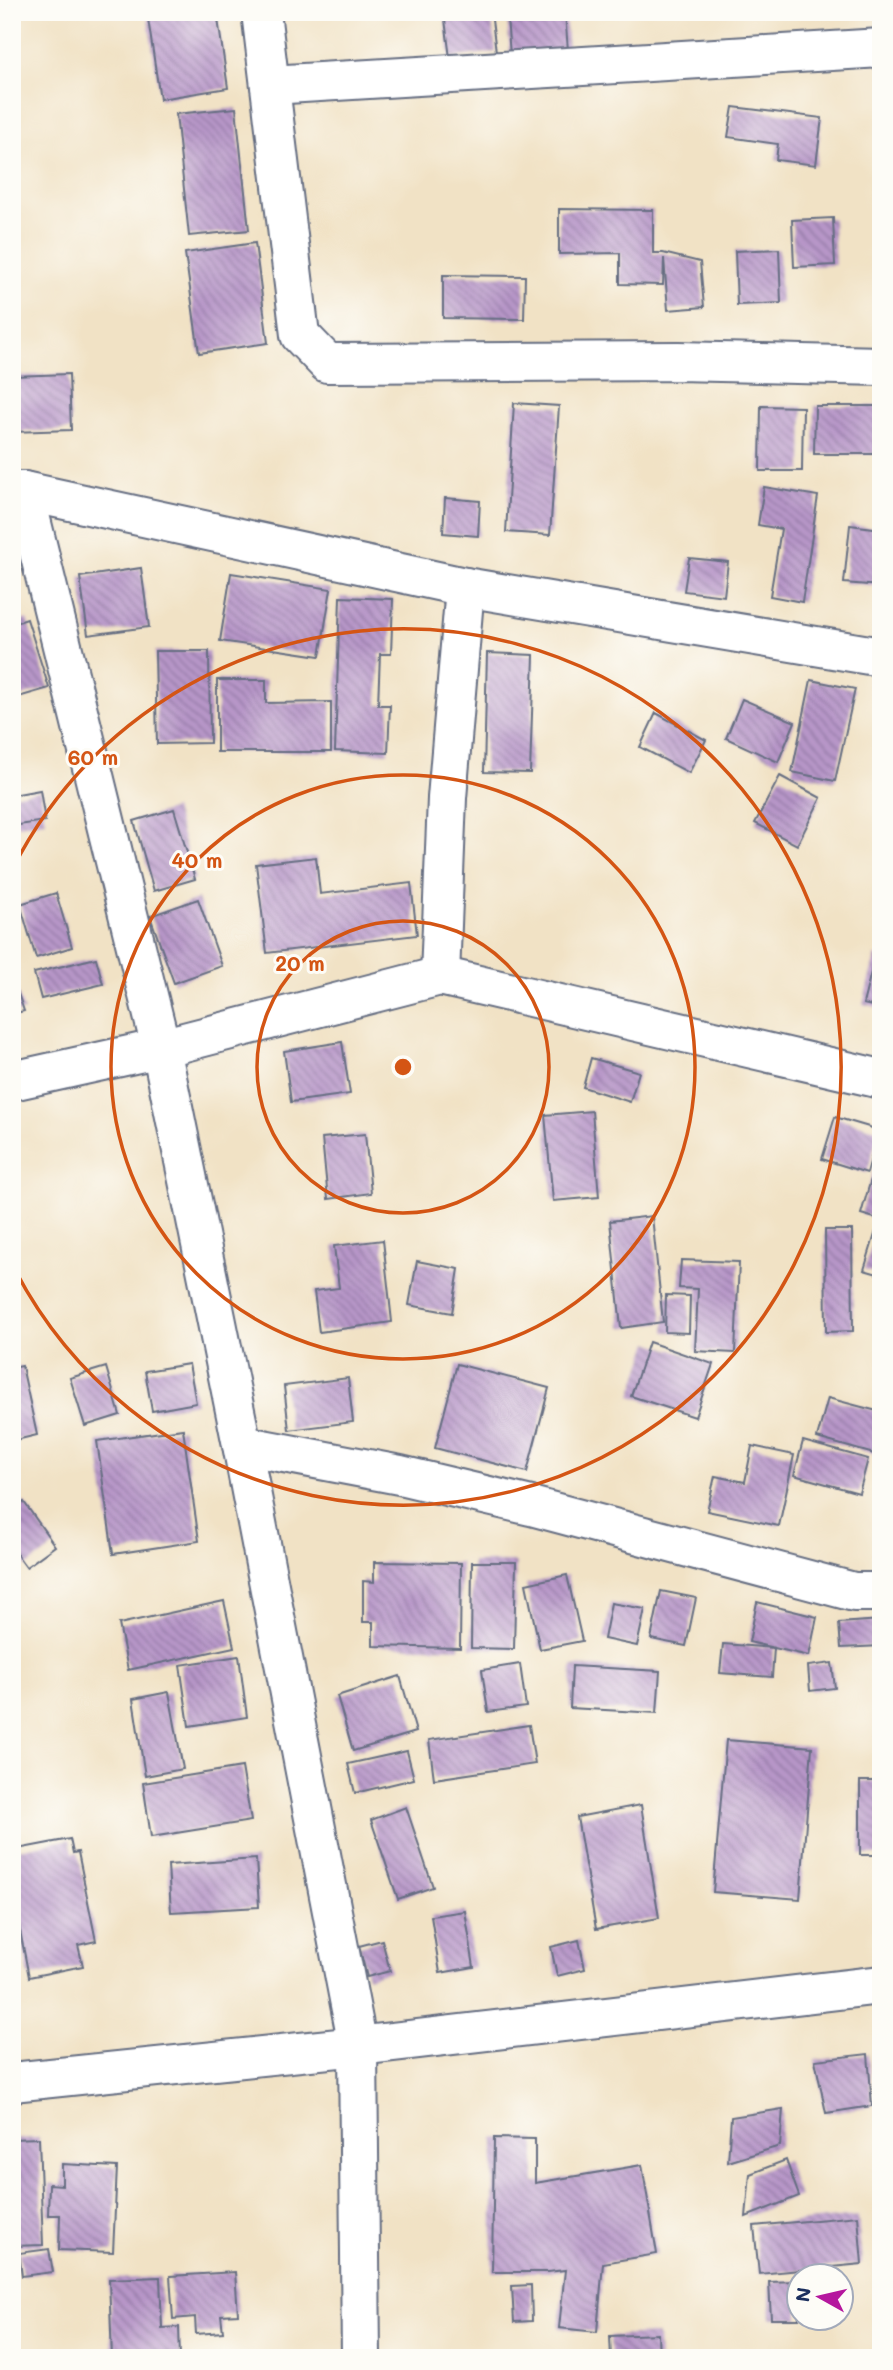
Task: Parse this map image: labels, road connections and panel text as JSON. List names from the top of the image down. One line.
{"north":"left","rings":["60 m","40 m","20 m"]}
